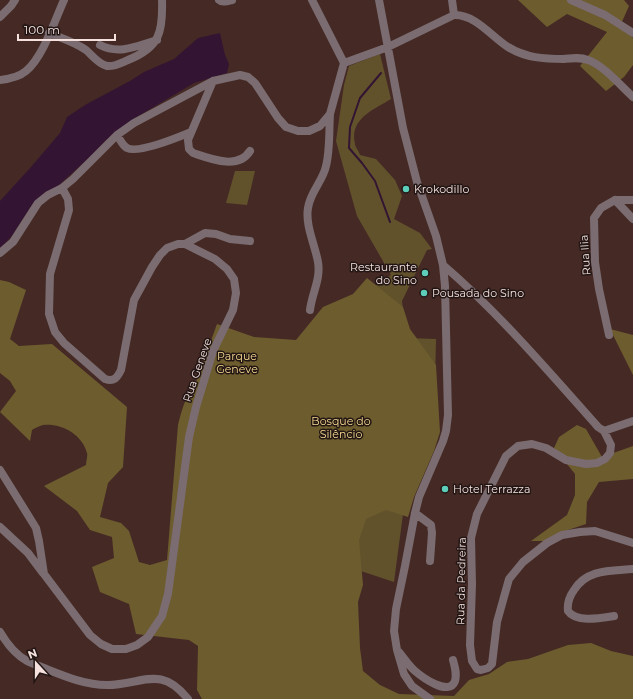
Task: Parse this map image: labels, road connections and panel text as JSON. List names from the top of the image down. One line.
{"streets":{"street":["Rua Ilia","Rua Geneve","Rua da Pedreira"]},"parks":["Parque Geneve","Bosque do Silêncio"],"places":["Krokodillo","Restaurante do Sino","Pousada do Sino","Hotel Terrazza"],"scale_bar":"100 m","north":"top"}
